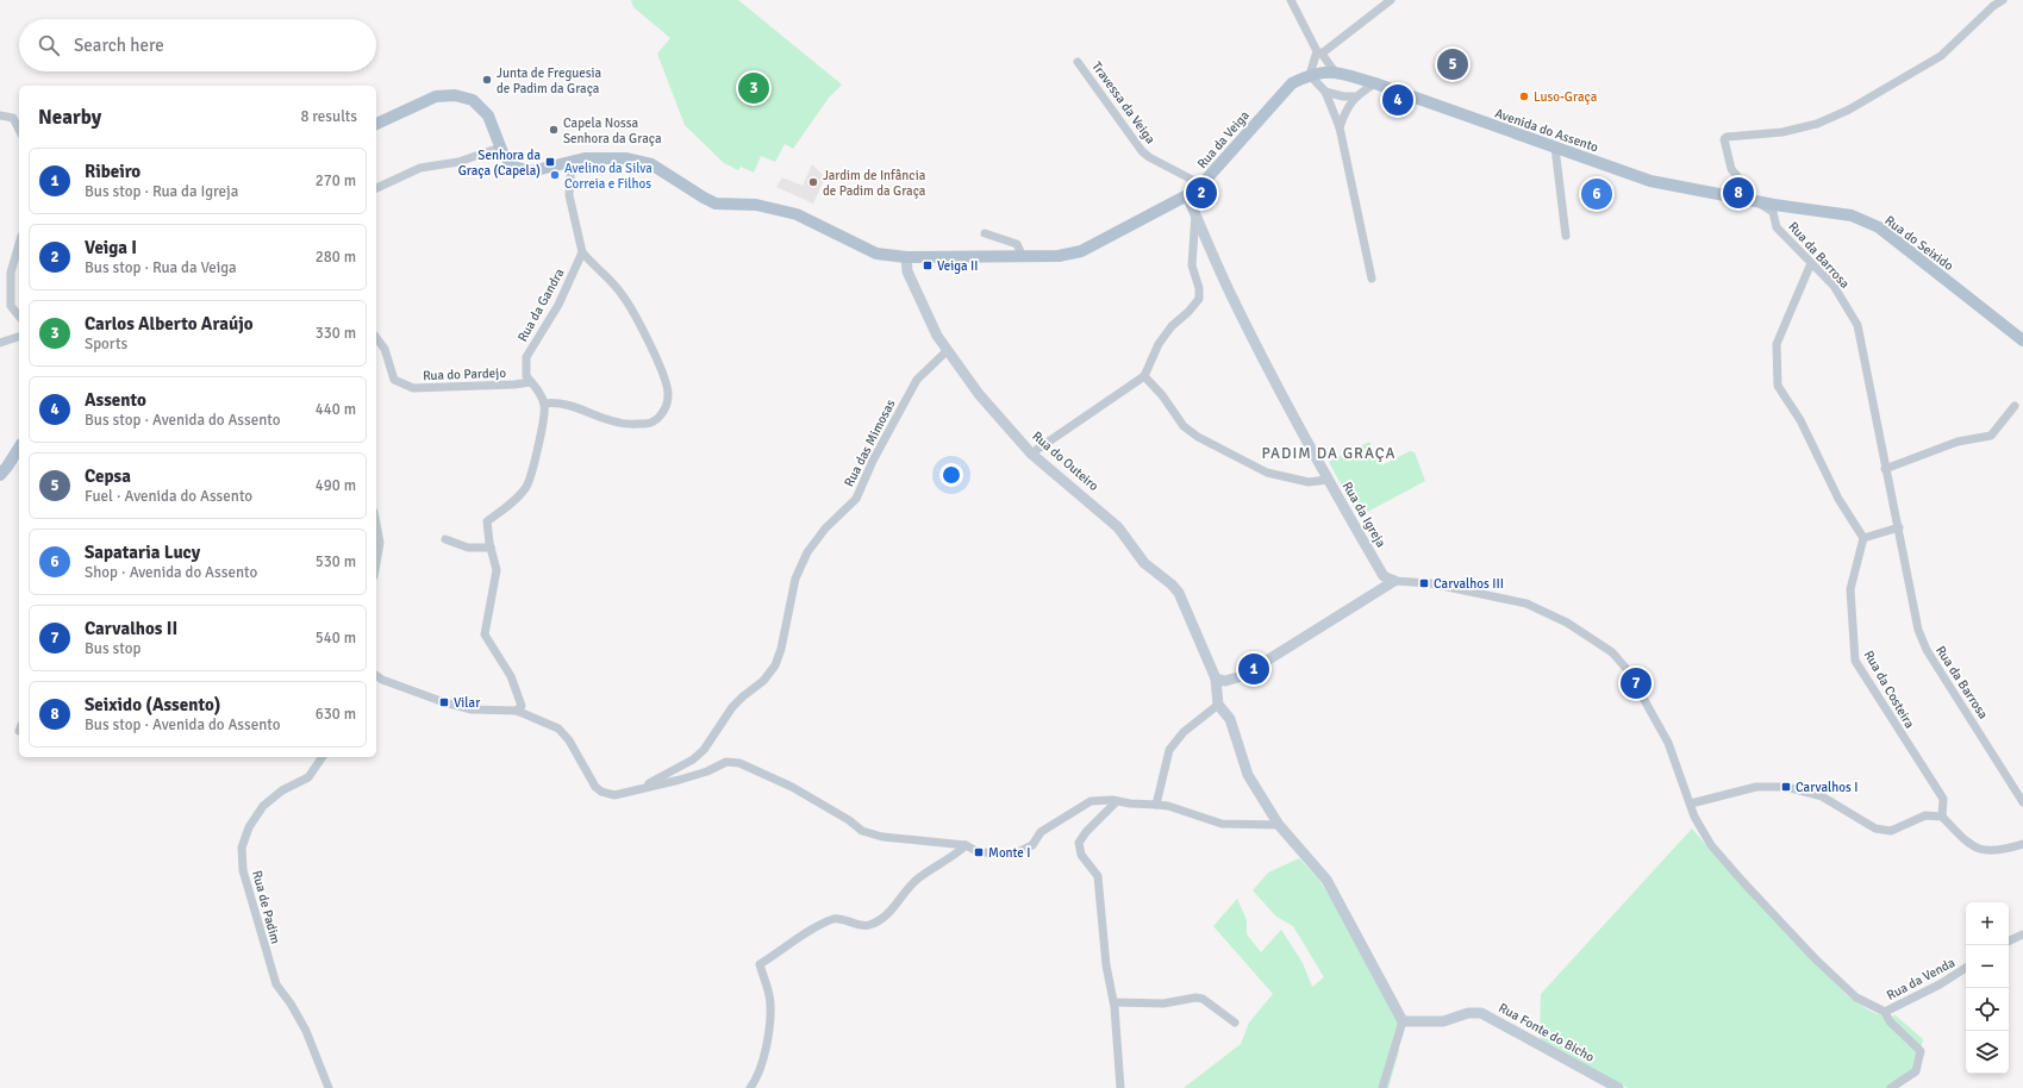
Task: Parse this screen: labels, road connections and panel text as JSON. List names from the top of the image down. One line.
{"streets":{"main road":["Avenida do Assento","Rua da Veiga","Rua do Seixido"],"street":["Travessa da Veiga","Rua da Barrosa","Rua da Gandra","Rua do Pardejo","Rua das Mimosas","Rua do Outeiro","Rua da Igreja","Rua da Costeira","Rua de Padim","Rua da Venda","Rua Fonte do Bicho"]},"crossings":[["Travessa da Veiga","Rua da Veiga"],["Avenida do Assento","Rua da Veiga"],["Avenida do Assento","Rua do Seixido"],["Avenida do Assento","Rua da Barrosa"],["Rua da Veiga","Rua do Outeiro"],["Rua da Veiga","Rua da Igreja"],["Rua do Seixido","Rua da Barrosa"],["Rua da Gandra","Rua do Pardejo"],["Rua das Mimosas","Rua do Outeiro"]],"districts":["PADIM DA GRAÇA"],"places":{"other":["Junta de Freguesia de Padim da Graça","Luso-Graça","Capela Nossa Senhora da Graça","Avelino da Silva Correia e Filhos","Jardim de Infância de Padim da Graça"],"transit":["Senhora da Graça (Capela)","Veiga II","Carvalhos III","Vilar","Carvalhos I","Monte I"]},"page":{"search":"Search here","pins":["5","3","4","2","8","6","1","7"],"heading":["Nearby","8 results"],"list":[{"mark":"1","name":"Ribeiro","note":"Bus stop · Rua da Igreja","value":"270 m"},{"mark":"2","name":"Veiga I","note":"Bus stop · Rua da Veiga","value":"280 m"},{"mark":"3","name":"Carlos Alberto Araújo","note":"Sports","value":"330 m"},{"mark":"4","name":"Assento","note":"Bus stop · Avenida do Assento","value":"440 m"},{"mark":"5","name":"Cepsa","note":"Fuel · Avenida do Assento","value":"490 m"},{"mark":"6","name":"Sapataria Lucy","note":"Shop · Avenida do Assento","value":"530 m"},{"mark":"7","name":"Carvalhos II","note":"Bus stop","value":"540 m"},{"mark":"8","name":"Seixido (Assento)","note":"Bus stop · Avenida do Assento","value":"630 m"}],"map_buttons":["+","−"]}}
